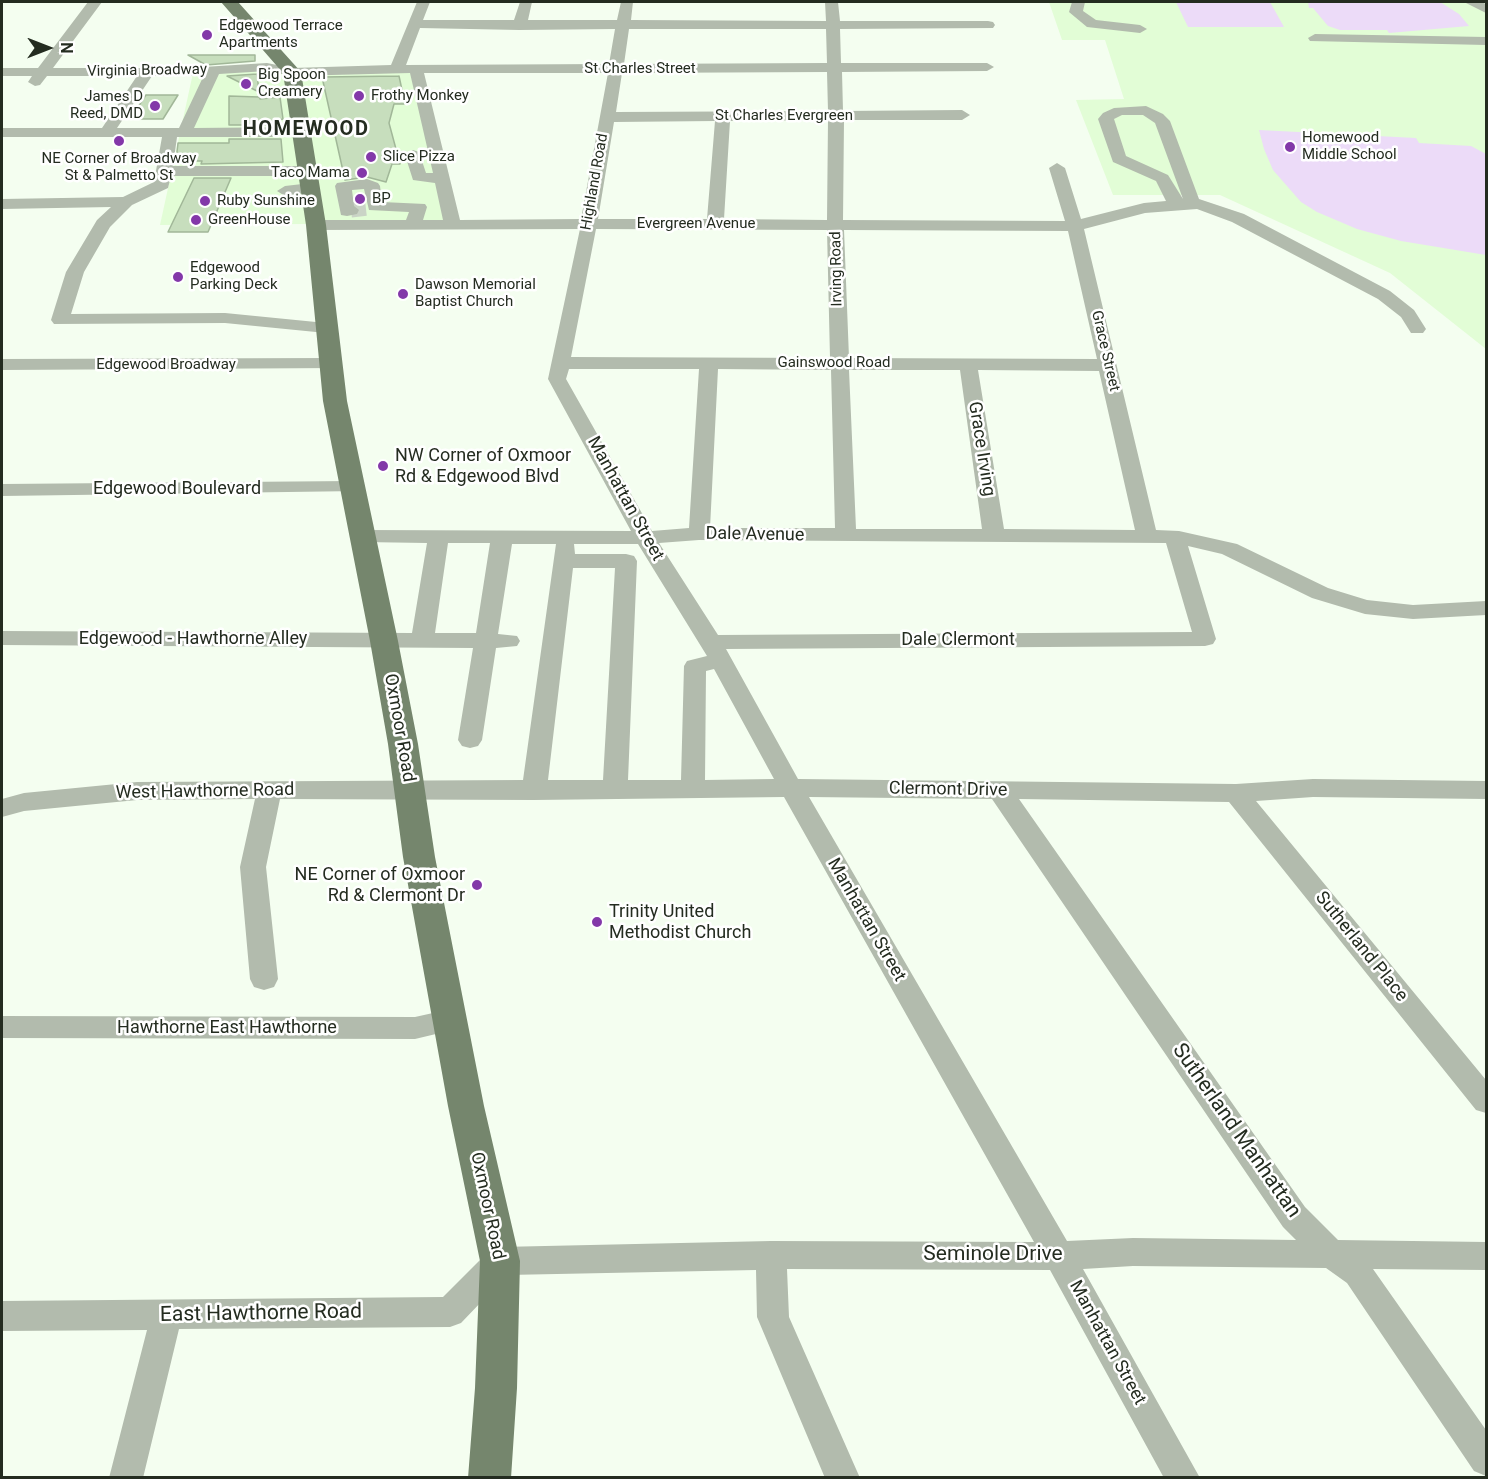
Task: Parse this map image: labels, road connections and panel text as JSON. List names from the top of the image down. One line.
{"streets":{"main road":["Oxmoor Road"],"street":["St Charles Street","Virginia Broadway","St Charles Evergreen","Highland Road","Evergreen Avenue","Irving Road","Grace Street","Gainswood Road","Edgewood Broadway","Grace Irving","Edgewood Boulevard","Manhattan Street","Dale Avenue","Edgewood - Hawthorne Alley","Dale Clermont","Clermont Drive","West Hawthorne Road","Sutherland Place","Hawthorne East Hawthorne","Sutherland Manhattan","Seminole Drive","East Hawthorne Road"]},"crossings":[["St Charles Street","Virginia Broadway"],["St Charles Street","Highland Road"],["St Charles Street","Irving Road"],["St Charles Street","Oxmoor Road"],["Virginia Broadway","Oxmoor Road"],["St Charles Evergreen","Highland Road"],["St Charles Evergreen","Irving Road"],["Highland Road","Evergreen Avenue"],["Highland Road","Gainswood Road"],["Highland Road","Manhattan Street"],["Evergreen Avenue","Irving Road"],["Evergreen Avenue","Grace Street"],["Evergreen Avenue","Oxmoor Road"],["Irving Road","Gainswood Road"],["Irving Road","Dale Avenue"],["Grace Street","Gainswood Road"],["Grace Street","Dale Avenue"],["Gainswood Road","Grace Irving"],["Gainswood Road","Manhattan Street"],["Edgewood Broadway","Oxmoor Road"],["Grace Irving","Dale Avenue"],["Edgewood Boulevard","Oxmoor Road"],["Manhattan Street","Dale Avenue"],["Manhattan Street","Dale Clermont"],["Manhattan Street","Clermont Drive"],["Manhattan Street","Seminole Drive"],["Dale Avenue","Dale Clermont"],["Dale Avenue","Oxmoor Road"],["Edgewood - Hawthorne Alley","Oxmoor Road"],["Oxmoor Road","Clermont Drive"],["Oxmoor Road","West Hawthorne Road"],["Oxmoor Road","Hawthorne East Hawthorne"],["Oxmoor Road","Seminole Drive"],["Oxmoor Road","East Hawthorne Road"],["Clermont Drive","West Hawthorne Road"],["Clermont Drive","Sutherland Place"],["Clermont Drive","Sutherland Manhattan"],["Sutherland Manhattan","Seminole Drive"],["Seminole Drive","East Hawthorne Road"]],"districts":["HOMEWOOD"],"places":["Edgewood Terrace Apartments","Big Spoon Creamery","Frothy Monkey","James D Reed, DMD","NE Corner of Broadway St & Palmetto St","Homewood Middle School","Slice Pizza","Taco Mama","BP","Ruby Sunshine","GreenHouse","Edgewood Parking Deck","Dawson Memorial Baptist Church","NW Corner of Oxmoor Rd & Edgewood Blvd","NE Corner of Oxmoor Rd & Clermont Dr","Trinity United Methodist Church"],"north":"right"}
